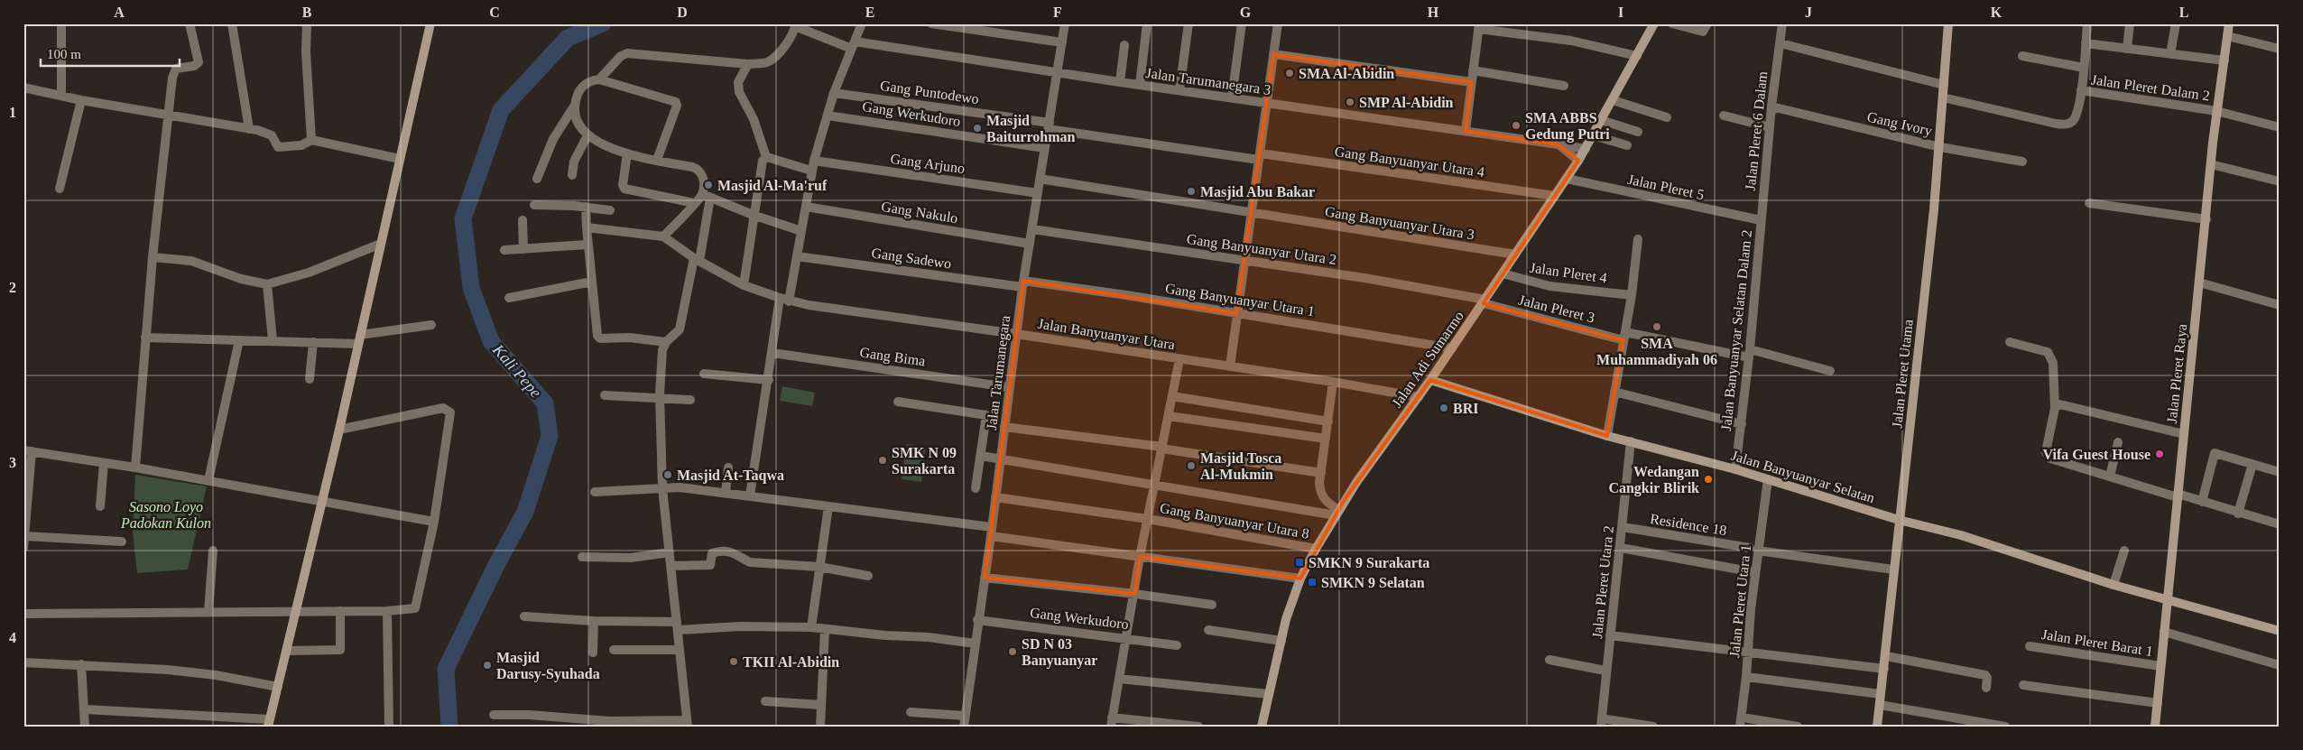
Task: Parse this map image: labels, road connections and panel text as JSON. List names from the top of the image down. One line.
{"streets":{"street":["Jalan Tarumanegara 3","Jalan Pleret Dalam 2","Gang Puntodewo","Gang Werkudoro","Gang Ivory","Jalan Pleret 6 Dalam","Gang Banyuanyar Utara 4","Gang Arjuno","Jalan Pleret 5","Gang Nakulo","Gang Banyuanyar Utara 3","Gang Banyuanyar Utara 2","Gang Sadewo","Jalan Pleret 4","Gang Banyuanyar Utara 1","Jalan Pleret 3","Jalan Banyuanyar Selatan Dalam 2","Jalan Banyuanyar Utara","Gang Bima","Jalan Adi Sumarmo","Jalan Tarumanegara","Jalan Pleret Utama","Jalan Pleret Raya","Jalan Banyuanyar Selatan","Gang Banyuanyar Utara 8","Residence 18","Jalan Pleret Utara 2","Jalan Pleret Utara 1","Jalan Pleret Barat 1"]},"crossings":[["Jalan Tarumanegara 3","Jalan Adi Sumarmo"],["Jalan Tarumanegara 3","Jalan Tarumanegara"],["Jalan Pleret Dalam 2","Jalan Pleret Raya"],["Gang Puntodewo","Gang Banyuanyar Utara 4"],["Gang Puntodewo","Jalan Tarumanegara"],["Gang Werkudoro","Jalan Tarumanegara"],["Gang Ivory","Jalan Pleret 6 Dalam"],["Gang Ivory","Jalan Pleret Utama"],["Jalan Pleret 6 Dalam","Jalan Pleret 5"],["Jalan Pleret 6 Dalam","Jalan Banyuanyar Selatan Dalam 2"],["Gang Banyuanyar Utara 4","Jalan Adi Sumarmo"],["Gang Banyuanyar Utara 4","Jalan Tarumanegara"],["Gang Arjuno","Jalan Tarumanegara"],["Jalan Pleret 5","Jalan Banyuanyar Selatan Dalam 2"],["Jalan Pleret 5","Jalan Adi Sumarmo"],["Gang Nakulo","Jalan Tarumanegara"],["Gang Banyuanyar Utara 3","Jalan Adi Sumarmo"],["Gang Banyuanyar Utara 3","Jalan Tarumanegara"],["Gang Banyuanyar Utara 2","Jalan Pleret 3"],["Gang Banyuanyar Utara 2","Jalan Adi Sumarmo"],["Gang Banyuanyar Utara 2","Jalan Tarumanegara"],["Gang Sadewo","Gang Banyuanyar Utara 1"],["Gang Sadewo","Jalan Tarumanegara"],["Jalan Pleret 4","Jalan Adi Sumarmo"],["Gang Banyuanyar Utara 1","Jalan Adi Sumarmo"],["Gang Banyuanyar Utara 1","Jalan Tarumanegara"],["Jalan Pleret 3","Jalan Banyuanyar Selatan Dalam 2"],["Jalan Pleret 3","Jalan Adi Sumarmo"],["Jalan Banyuanyar Selatan Dalam 2","Jalan Banyuanyar Selatan"],["Jalan Banyuanyar Utara","Jalan Adi Sumarmo"],["Jalan Banyuanyar Utara","Jalan Tarumanegara"],["Gang Bima","Jalan Tarumanegara"],["Jalan Adi Sumarmo","Jalan Banyuanyar Selatan"],["Jalan Adi Sumarmo","Gang Banyuanyar Utara 8"],["Jalan Tarumanegara","Gang Banyuanyar Utara 8"],["Jalan Pleret Utama","Jalan Banyuanyar Selatan"],["Jalan Pleret Utama","Residence 18"],["Jalan Pleret Raya","Jalan Banyuanyar Selatan"],["Jalan Pleret Raya","Jalan Pleret Barat 1"],["Jalan Banyuanyar Selatan","Jalan Pleret Utara 2"],["Jalan Banyuanyar Selatan","Jalan Pleret Utara 1"],["Residence 18","Jalan Pleret Utara 2"],["Residence 18","Jalan Pleret Utara 1"]],"water":["Kali Pepe"],"parks":["Sasono Loyo Padokan Kulon"],"places":{"other":["SMA Al-Abidin","SMP Al-Abidin","SMA ABBS Gedung Putri","Masjid Baiturrohman","Masjid Al-Ma'ruf","Masjid Abu Bakar","SMA Muhammadiyah 06","BRI","Vifa Guest House","SMK N 09 Surakarta","Masjid Tosca Al-Mukmin","Masjid At-Taqwa","Wedangan Cangkir Blirik","SD N 03 Banyuanyar","TKII Al-Abidin","Masjid Darusy-Syuhada"],"transit":["SMKN 9 Surakarta","SMKN 9 Selatan"]},"scale_bar":"100 m","grid":{"columns":["A","B","C","D","E","F","G","H","I","J","K","L"],"rows":["1","2","3","4"]}}
